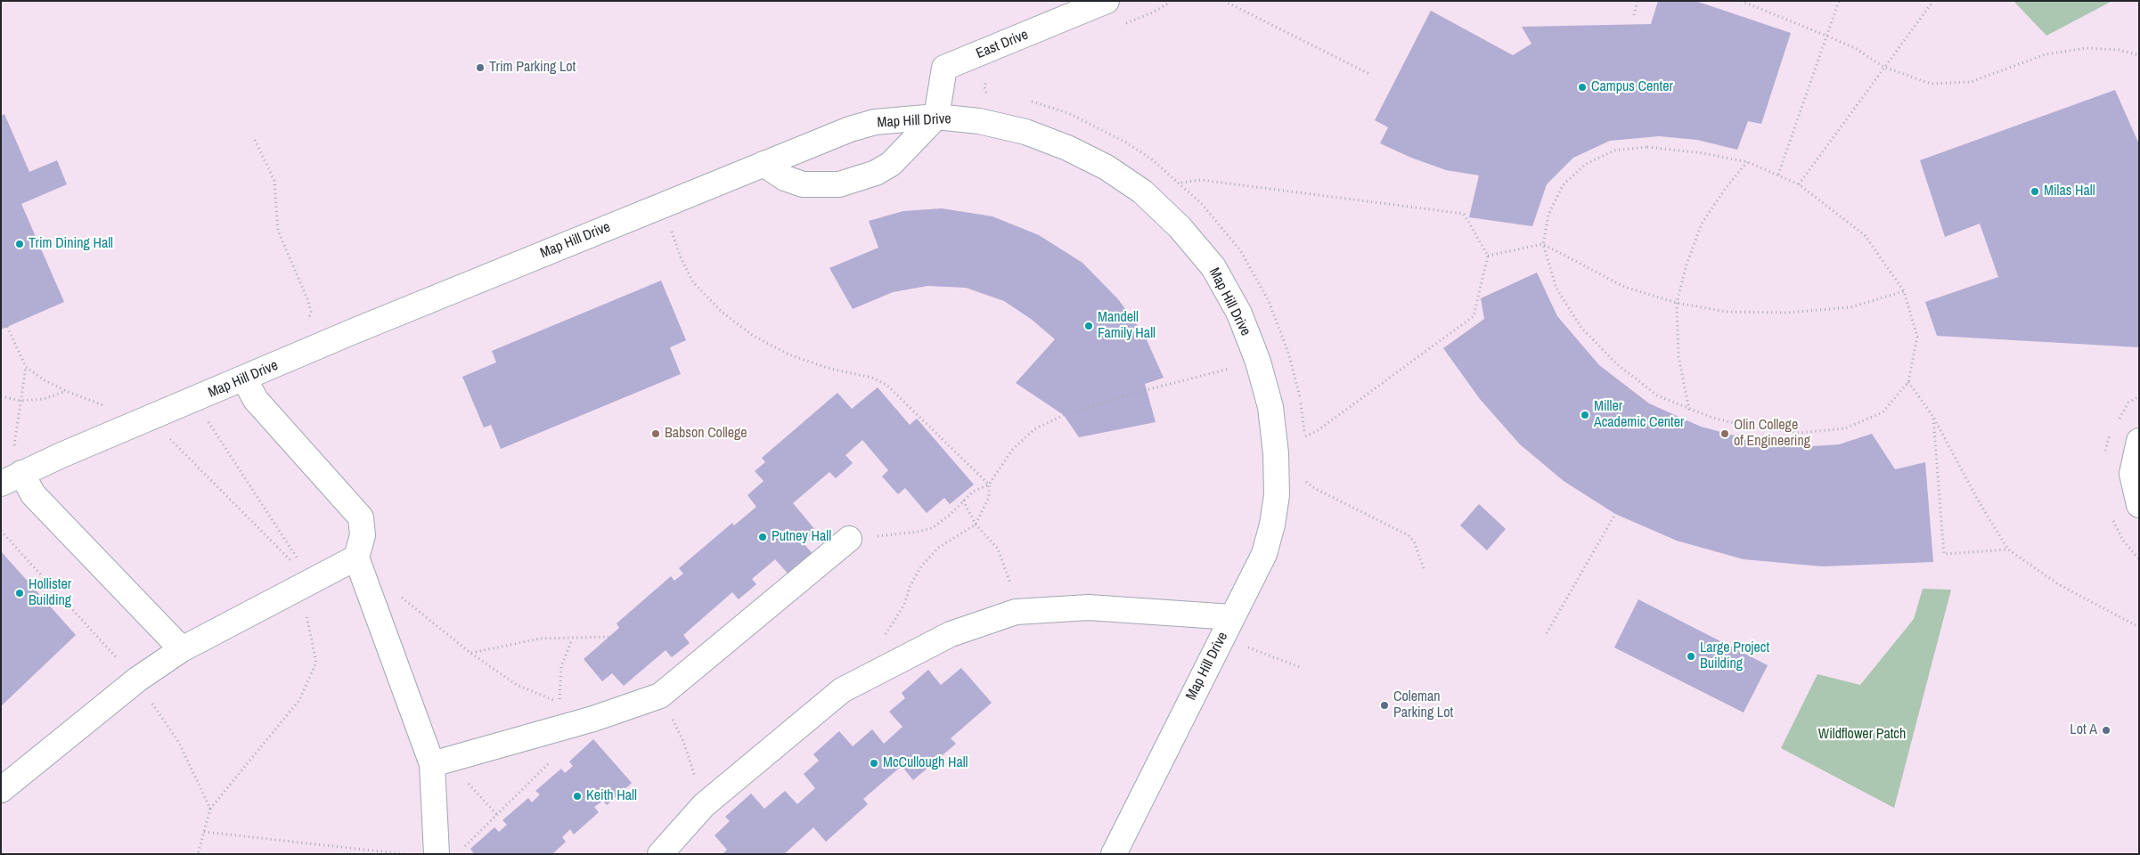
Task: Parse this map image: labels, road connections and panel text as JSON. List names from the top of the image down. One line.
{"streets":{"street":["East Drive","Map Hill Drive"]},"crossings":[["East Drive","Map Hill Drive"]],"parks":["Wildflower Patch"],"places":["Trim Parking Lot","Campus Center","Milas Hall","Trim Dining Hall","Mandell Family Hall","Miller Academic Center","Babson College","Olin College of Engineering","Putney Hall","Hollister Building","Large Project Building","Coleman Parking Lot","Lot A","McCullough Hall","Keith Hall"]}
